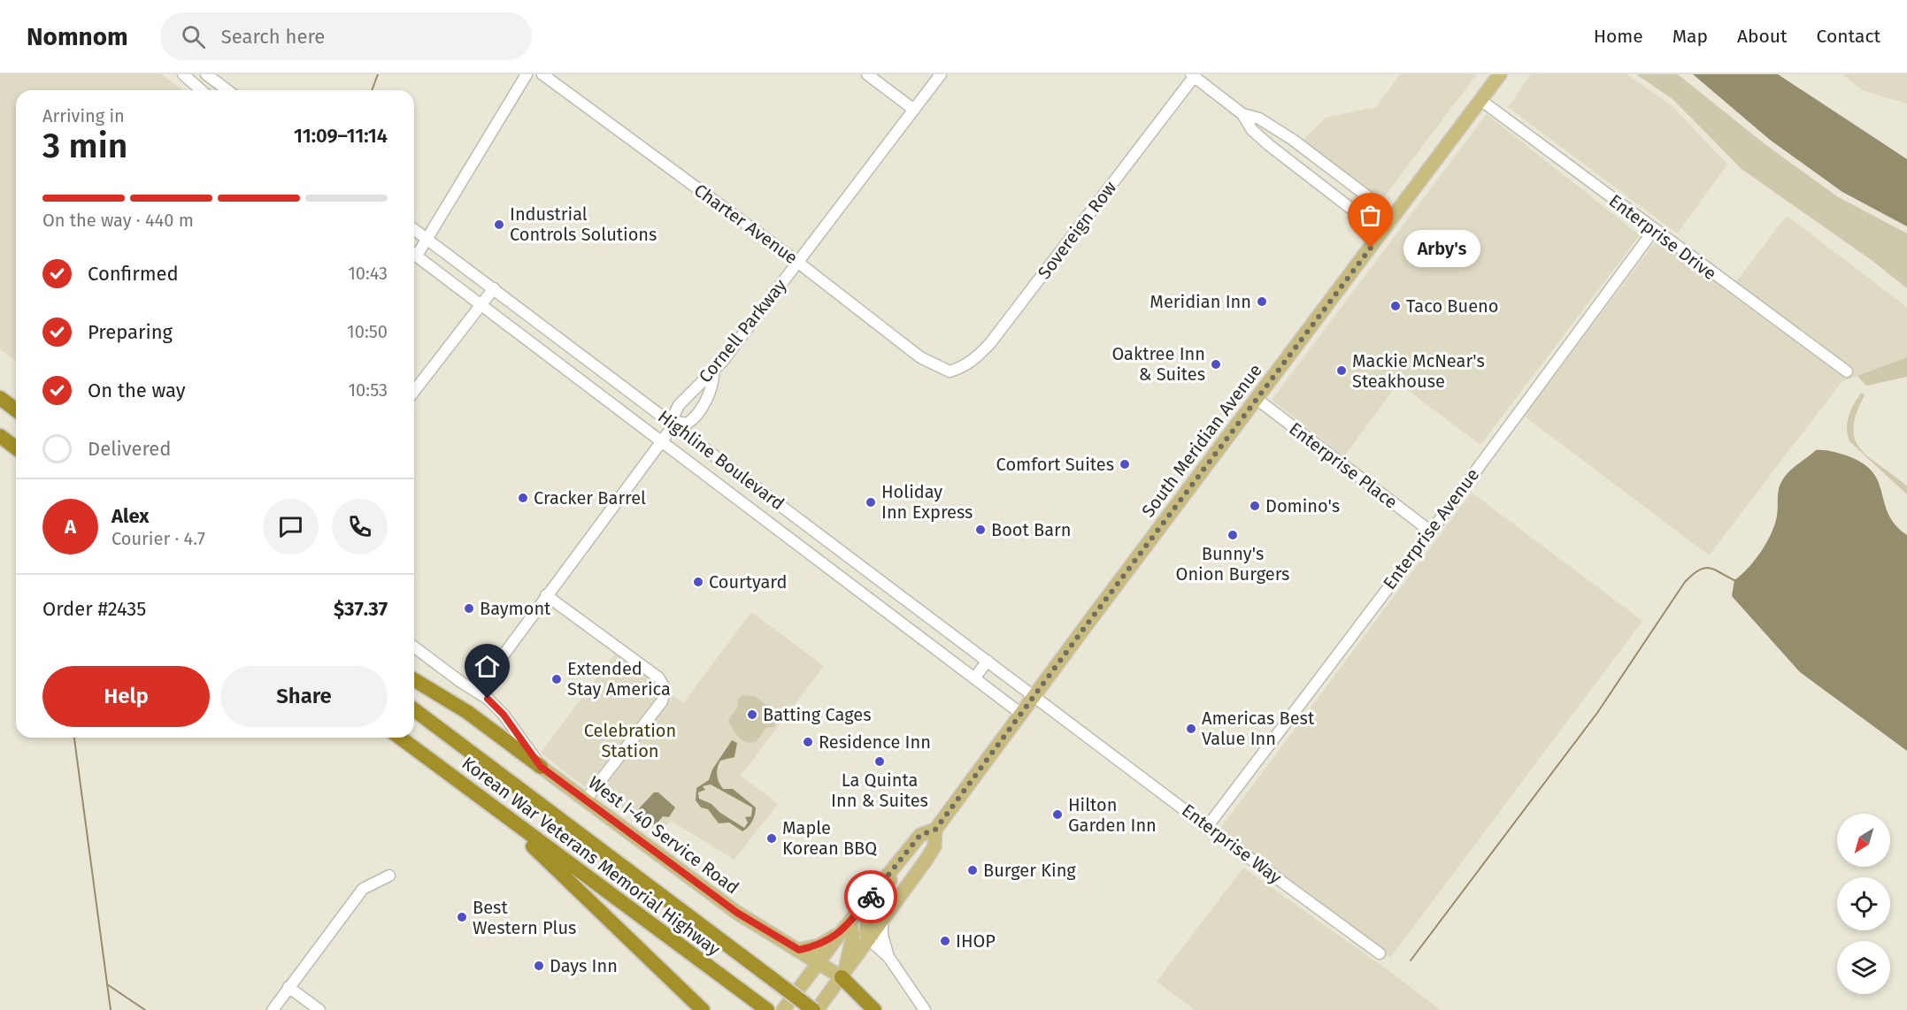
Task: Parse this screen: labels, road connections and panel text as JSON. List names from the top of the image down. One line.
{"streets":{"highway":["Korean War Veterans Memorial Highway"],"main road":["South Meridian Avenue","West I-40 Service Road"],"street":["Charter Avenue","Sovereign Row","Enterprise Drive","Cornell Parkway","Highline Boulevard","Enterprise Place","Enterprise Avenue","Enterprise Way"]},"crossings":[["Charter Avenue","Sovereign Row"],["Charter Avenue","Cornell Parkway"],["Enterprise Drive","South Meridian Avenue"],["Enterprise Drive","Enterprise Avenue"],["Cornell Parkway","Highline Boulevard"],["Cornell Parkway","West I-40 Service Road"],["South Meridian Avenue","Highline Boulevard"],["South Meridian Avenue","Enterprise Place"],["South Meridian Avenue","West I-40 Service Road"],["South Meridian Avenue","Enterprise Way"],["South Meridian Avenue","Korean War Veterans Memorial Highway"],["Highline Boulevard","Enterprise Way"],["Enterprise Place","Enterprise Avenue"],["Enterprise Avenue","Enterprise Way"]],"parks":["Celebration Station"],"places":["Industrial Controls Solutions","Arby's","Meridian Inn","Taco Bueno","Oaktree Inn & Suites","Mackie McNear's Steakhouse","Comfort Suites","Cracker Barrel","Holiday Inn Express","Domino's","Boot Barn","Bunny's Onion Burgers","Courtyard","Baymont","Extended Stay America","Batting Cages","Americas Best Value Inn","Residence Inn","La Quinta Inn & Suites","Hilton Garden Inn","Maple Korean BBQ","Burger King","Best Western Plus","IHOP","Days Inn"],"north":"bottom left","page":{"header":"Nomnom","search":"Search here","nav":["Home","Map","About","Contact"],"heading":["3 min","Arriving in","11:09–11:14"],"panel":["Alex","Courier · 4.7","Order #2435","$37.37"],"bar":"On the way · 440 m","bubble":"Arby's","list":[["Confirmed","10:43"],["Preparing","10:50"],["On the way","10:53"],"Delivered"],"round":"A","buttons":["Help","Share"]}}
